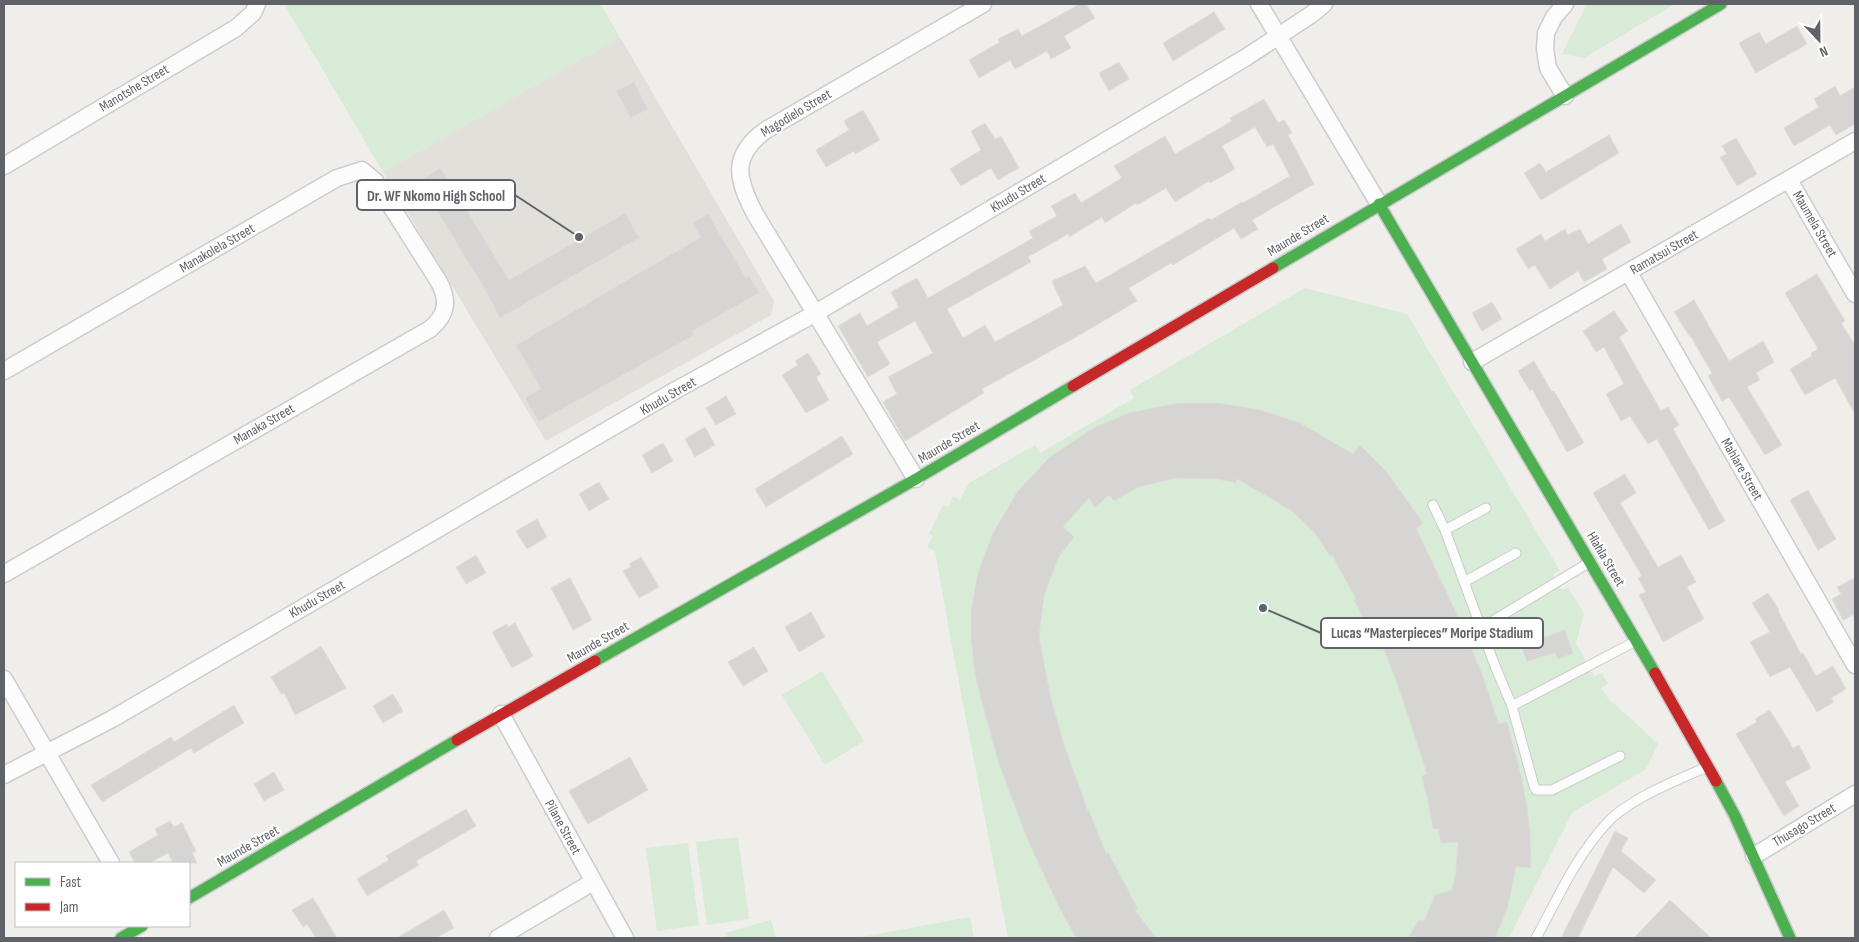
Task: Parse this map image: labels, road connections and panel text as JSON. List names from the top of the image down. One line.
{"streets":{"street":["Manotshe Street","Magodielo Street","Khudu Street","Maumela Street","Maunde Street","Manakolela Street","Ramatsui Street","Manaka Street","Mahlare Street","Hlahla Street","Thusago Street","Pilane Street"]},"crossings":[["Magodielo Street","Khudu Street"],["Magodielo Street","Maunde Street"],["Maumela Street","Ramatsui Street"],["Maunde Street","Hlahla Street"],["Maunde Street","Pilane Street"],["Manakolela Street","Manaka Street"],["Ramatsui Street","Mahlare Street"],["Ramatsui Street","Hlahla Street"],["Hlahla Street","Thusago Street"]],"places":["Dr. WF Nkomo High School","Lucas “Masterpieces” Moripe Stadium"],"legend":["Fast","Jam"],"north":"bottom"}
